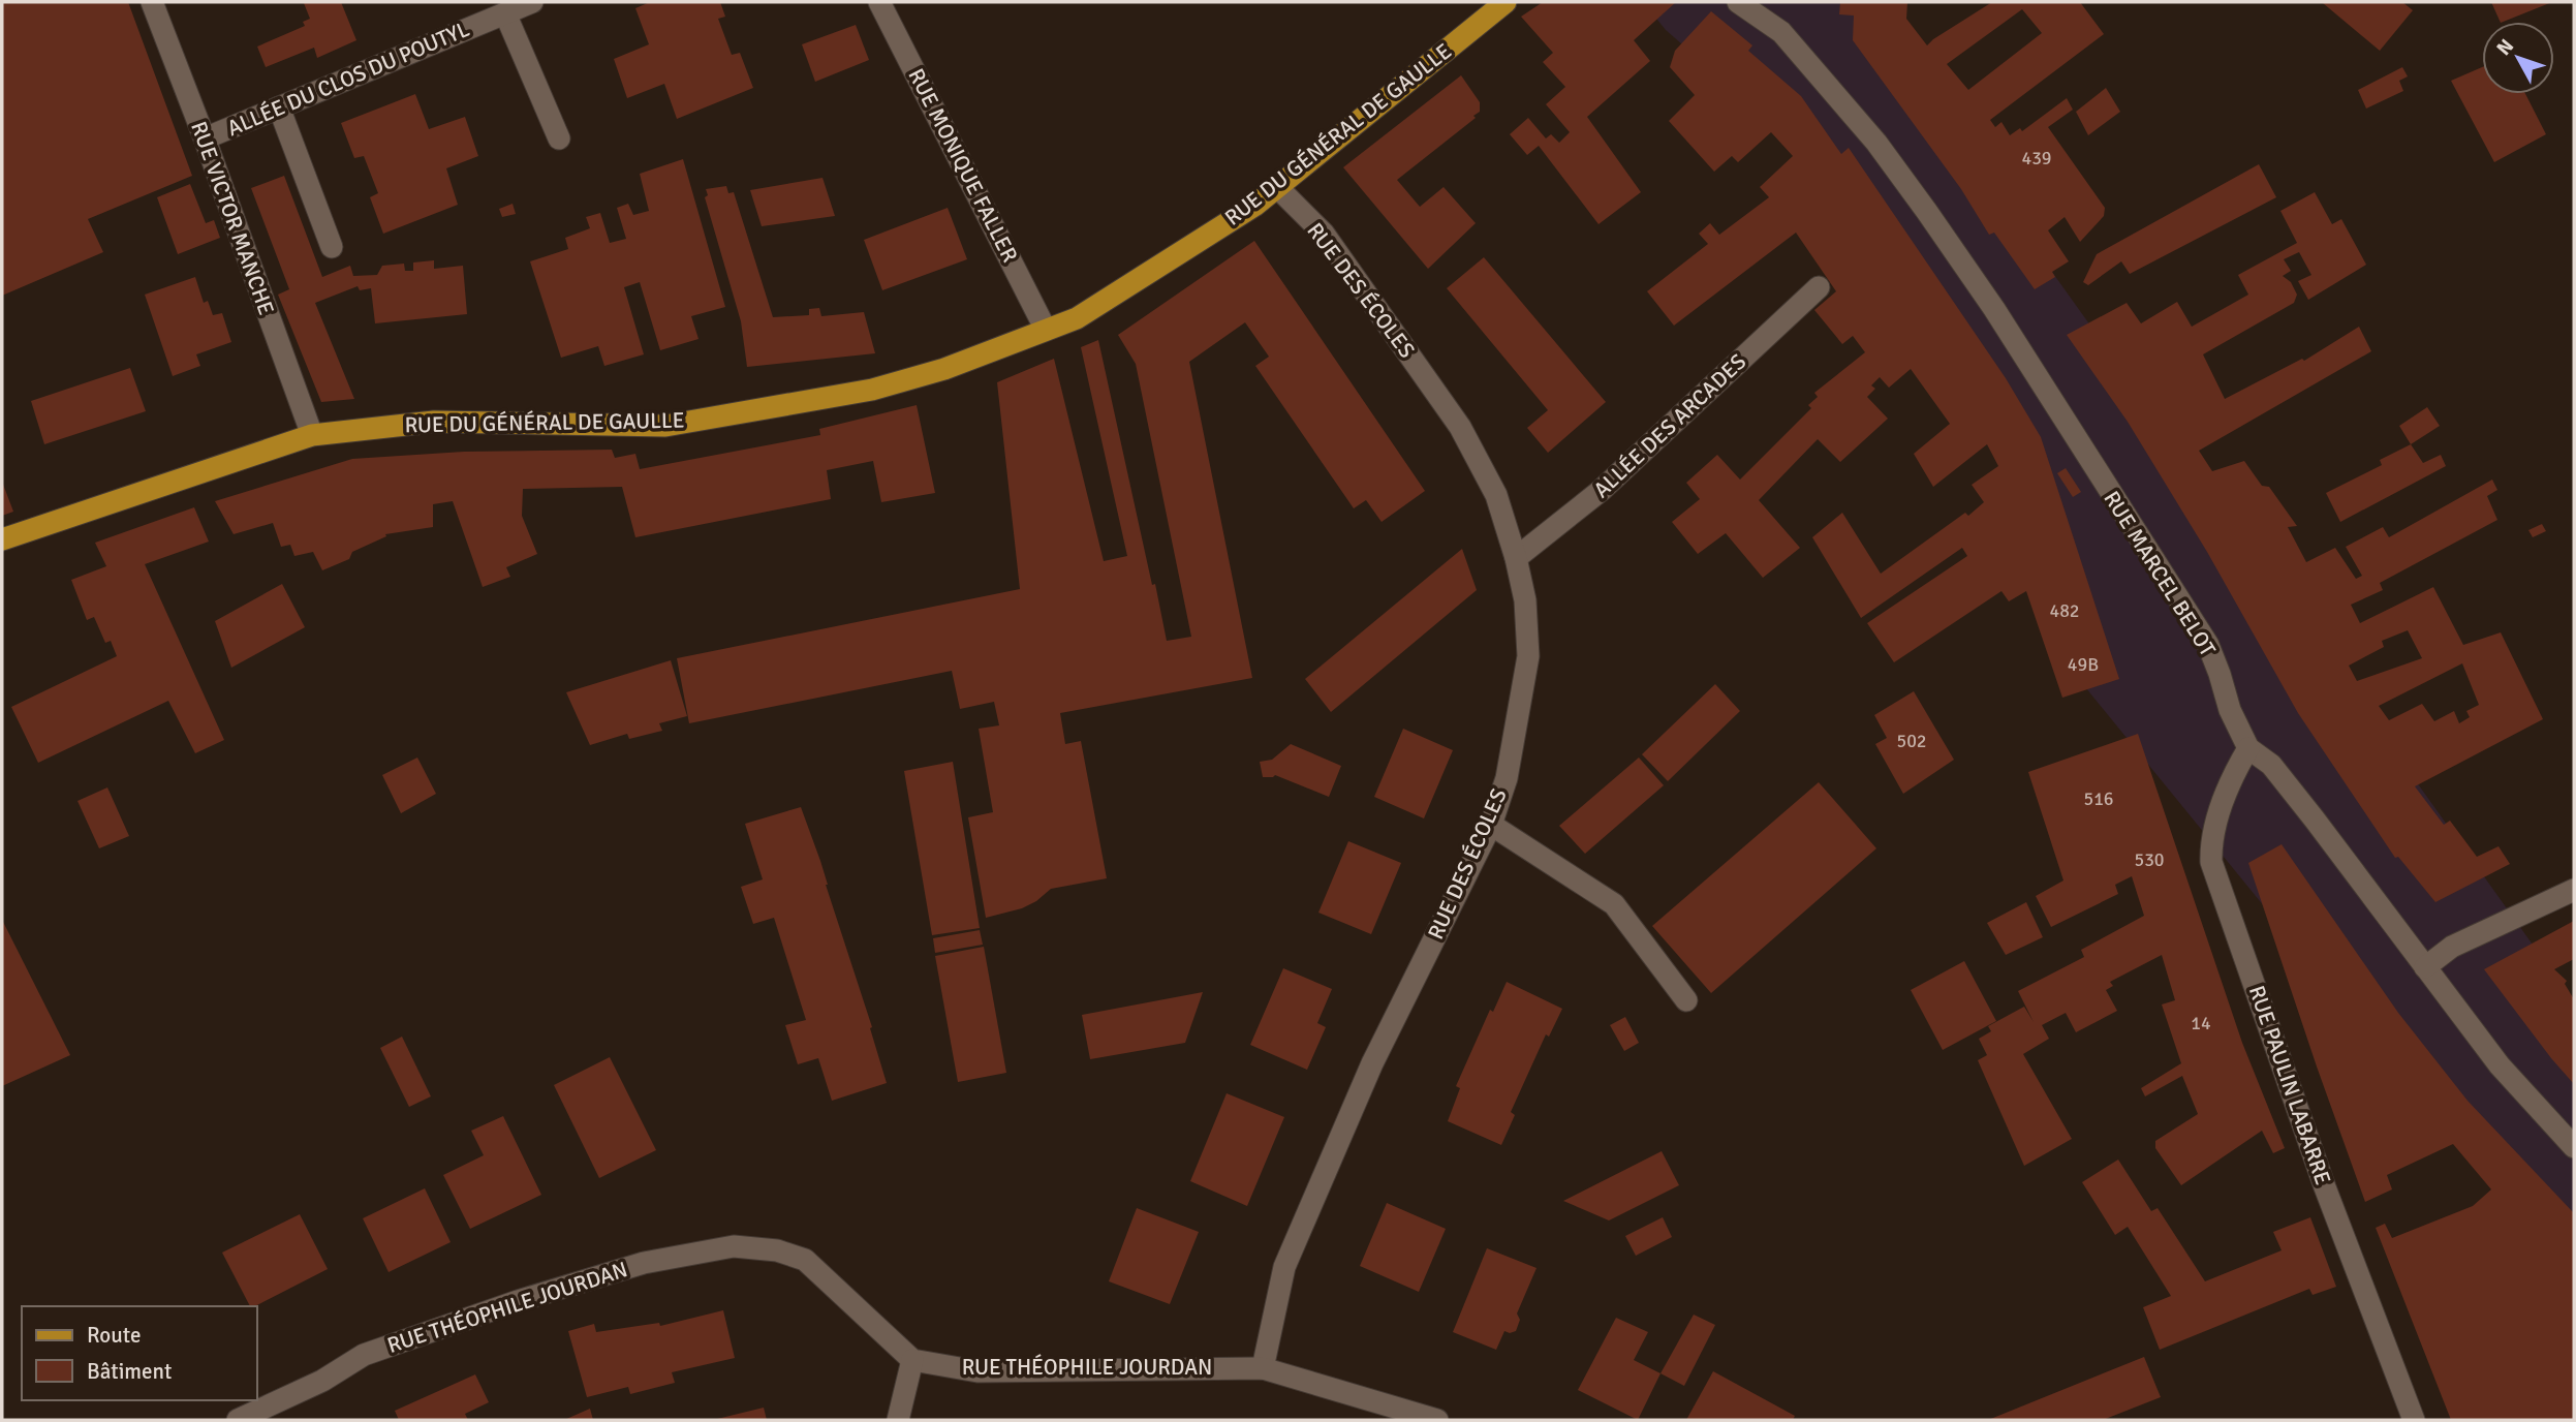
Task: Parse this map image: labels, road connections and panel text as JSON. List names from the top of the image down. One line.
{"streets":{"main road":["RUE DU GÉNÉRAL DE GAULLE"],"street":["ALLÉE DU CLOS DU POUTYL","RUE MONIQUE FALLER","RUE VICTOR MANCHE","RUE DES ÉCOLES","ALLÉE DES ARCADES","RUE MARCEL BELOT","RUE PAULIN LABARRE","RUE THÉOPHILE JOURDAN"]},"crossings":[["ALLÉE DU CLOS DU POUTYL","RUE VICTOR MANCHE"],["RUE DU GÉNÉRAL DE GAULLE","RUE MONIQUE FALLER"],["RUE DU GÉNÉRAL DE GAULLE","RUE VICTOR MANCHE"],["RUE DU GÉNÉRAL DE GAULLE","RUE DES ÉCOLES"],["RUE DES ÉCOLES","ALLÉE DES ARCADES"],["RUE DES ÉCOLES","RUE THÉOPHILE JOURDAN"],["RUE MARCEL BELOT","RUE PAULIN LABARRE"]],"house_numbers":["439","482","49B","502","516","530","14"],"legend":["Route","Bâtiment"],"north":"top left"}
